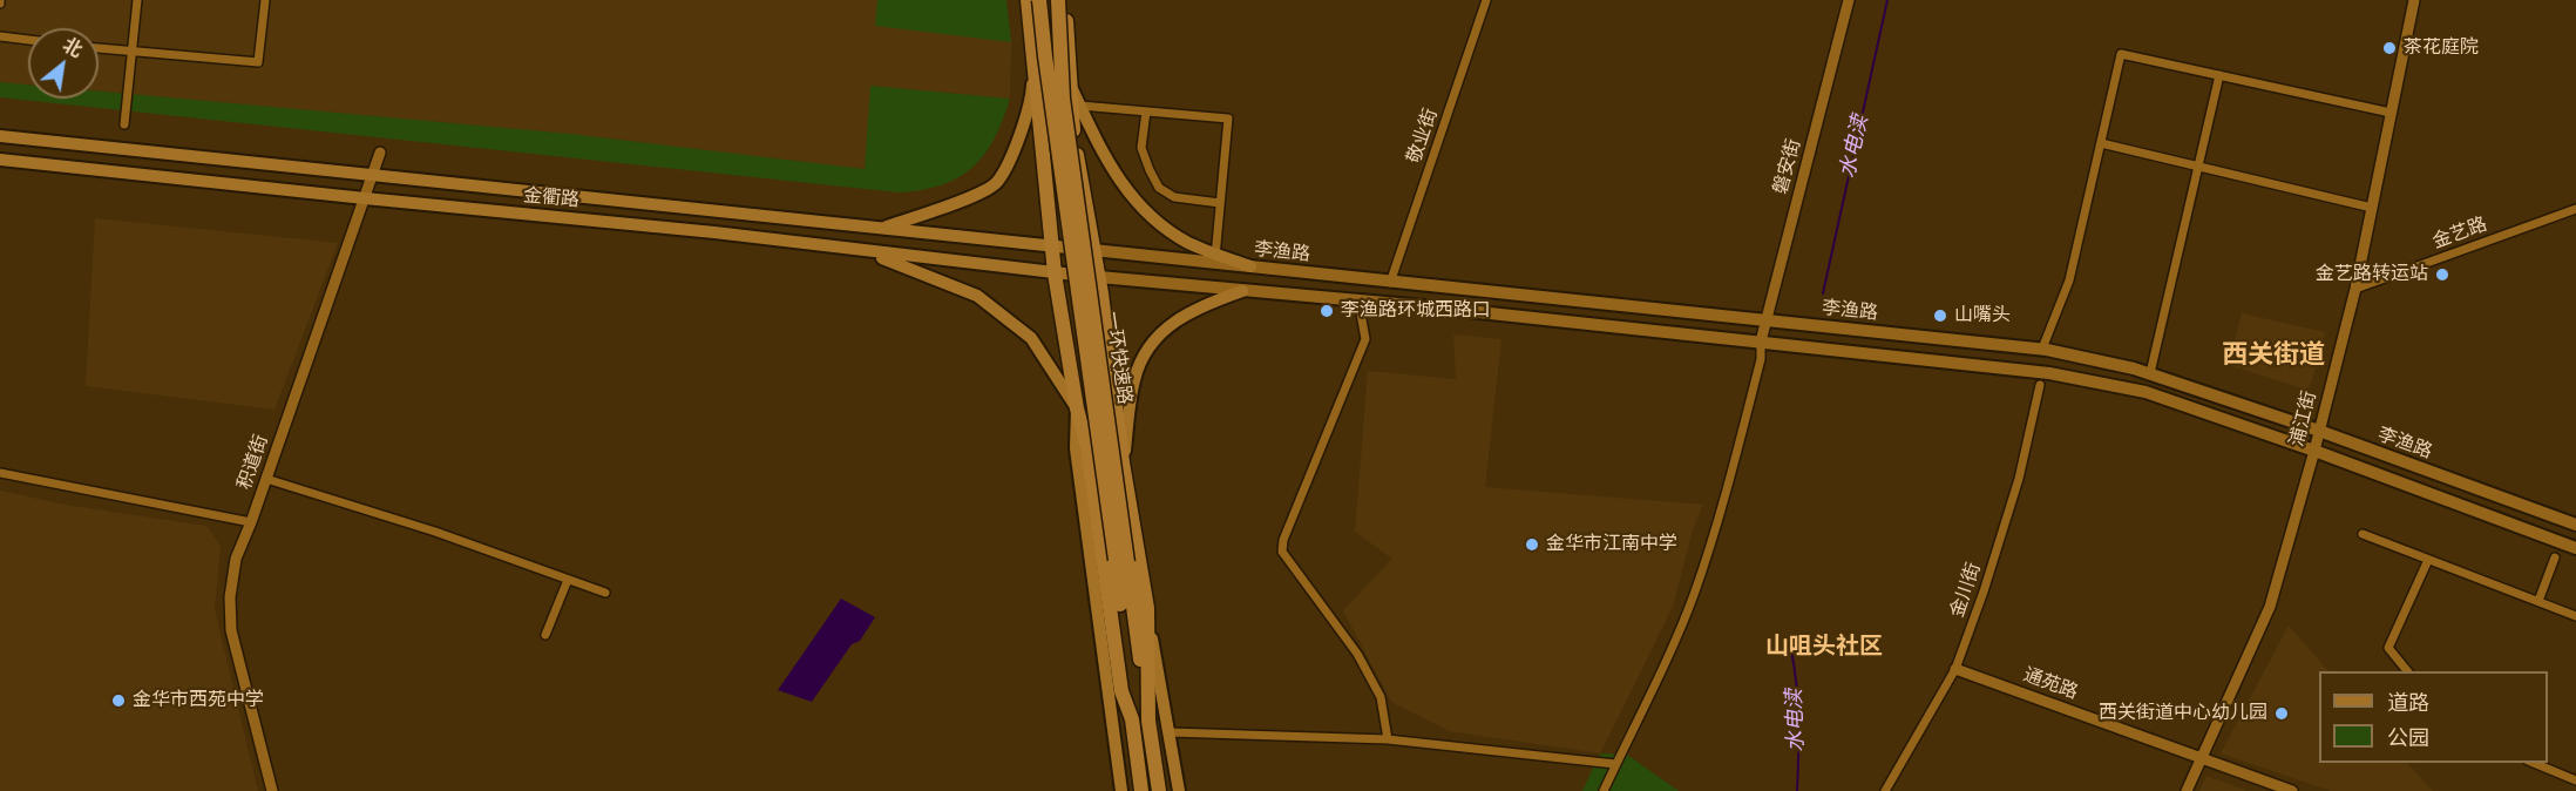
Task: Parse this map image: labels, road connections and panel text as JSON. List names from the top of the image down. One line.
{"streets":{"highway":["一环快速路"],"main road":["金衢路","李渔路"],"street":["敬业街","磐安街","金艺路","浦江街","积道街","金川街","通苑路"]},"crossings":[["敬业街","李渔路"],["磐安街","李渔路"],["金衢路","李渔路"],["金衢路","积道街"],["金艺路","浦江街"],["李渔路","浦江街"],["浦江街","通苑路"],["金川街","通苑路"]],"districts":["西关街道","山咀头社区"],"water":["水电渎"],"places":["茶花庭院","金艺路转运站","李渔路环城西路口","山嘴头","金华市江南中学","金华市西苑中学","西关街道中心幼儿园"],"legend":["道路","公园"],"north":"top right"}
